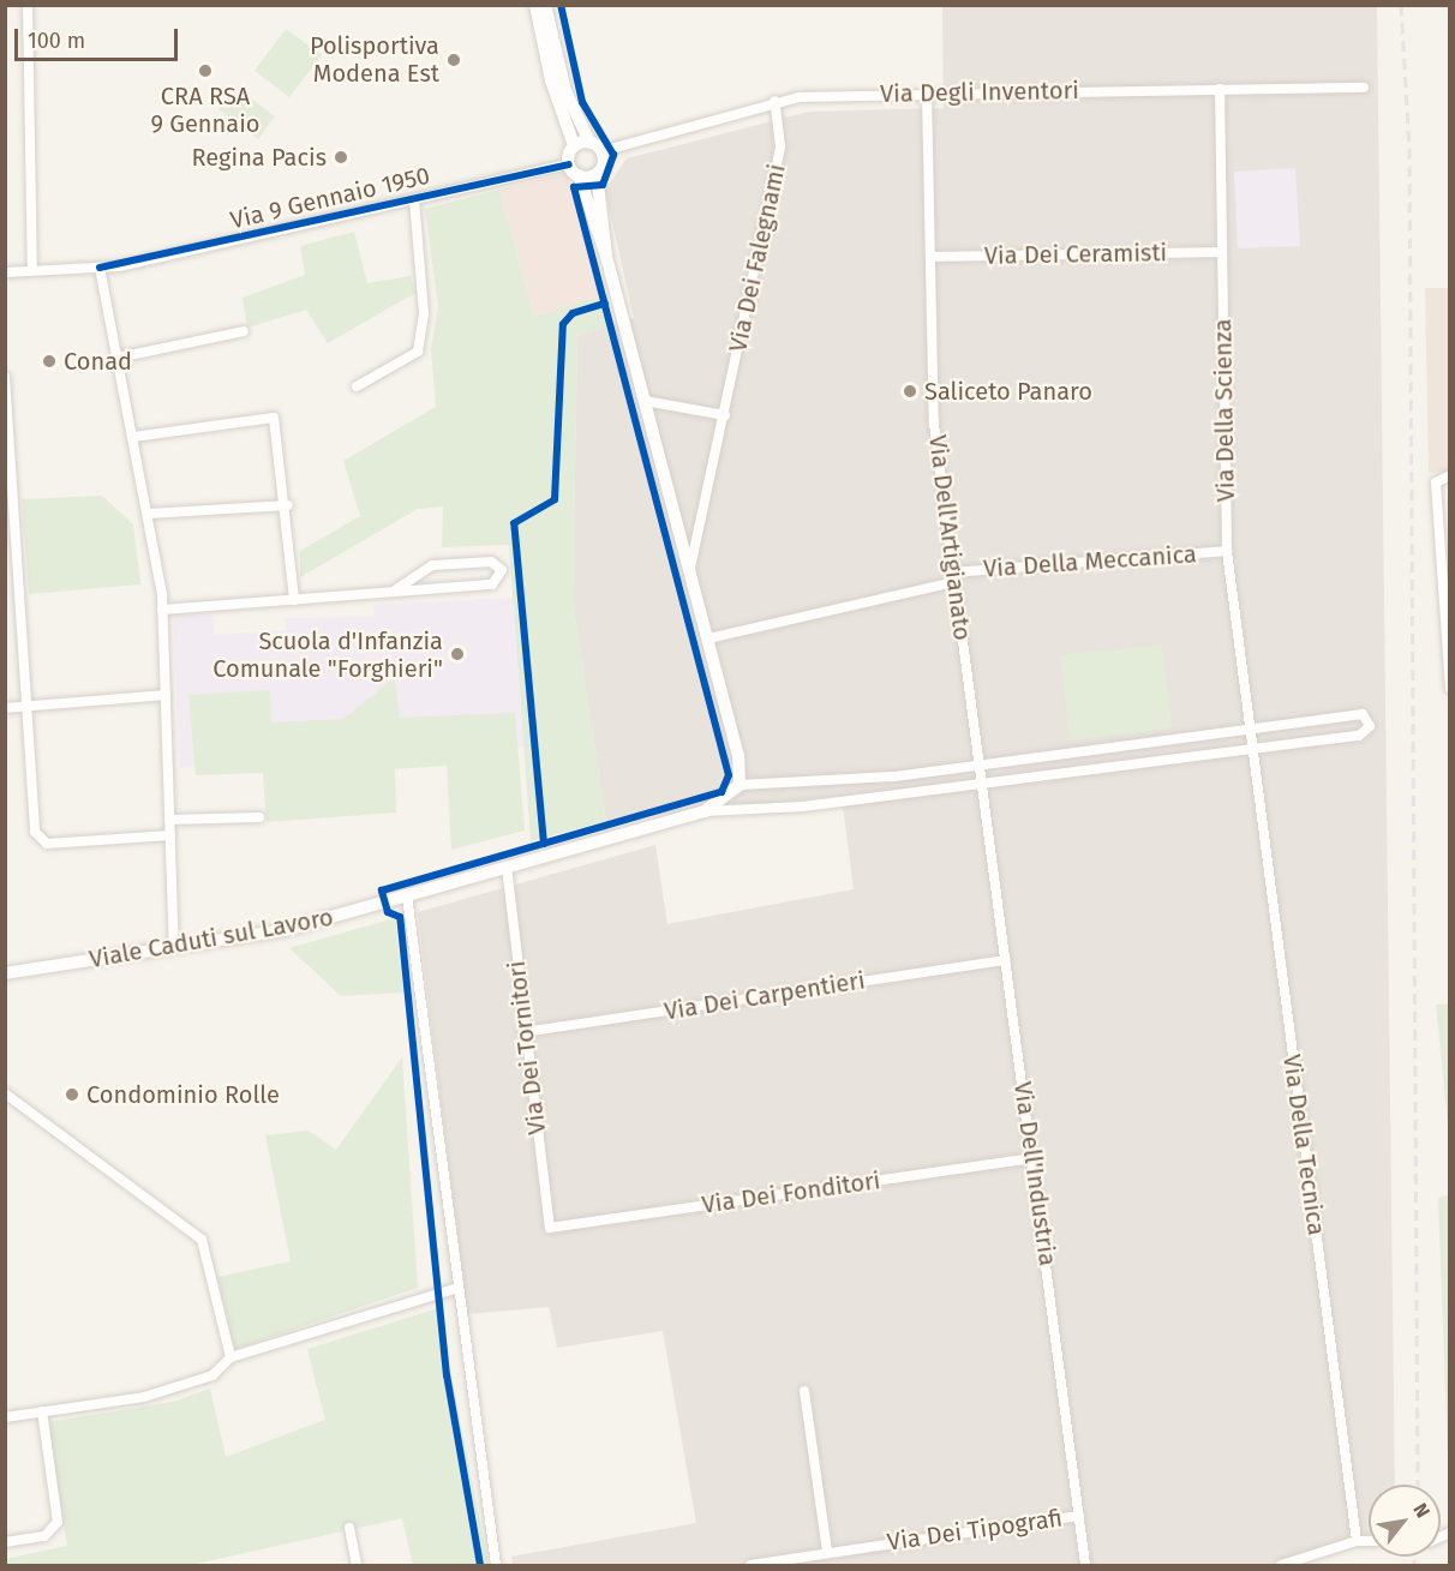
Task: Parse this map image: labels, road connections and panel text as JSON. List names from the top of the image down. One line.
{"streets":{"street":["Via Degli Inventori","Via 9 Gennaio 1950","Via Dei Ceramisti","Via Dei Falegnami","Via Della Scienza","Via Dell'Artigianato","Via Della Meccanica","Viale Caduti sul Lavoro","Via Dei Carpentieri","Via Dei Tornitori","Via Della Tecnica","Via Dell'Industria","Via Dei Fonditori","Via Dei Tipografi"]},"crossings":[["Via Degli Inventori","Via 9 Gennaio 1950"],["Via Degli Inventori","Via Dei Falegnami"],["Via Degli Inventori","Via Della Scienza"],["Via Degli Inventori","Via Dell'Artigianato"],["Via Dei Ceramisti","Via Della Scienza"],["Via Dei Ceramisti","Via Dell'Artigianato"],["Via Della Scienza","Via Della Meccanica"],["Via Della Scienza","Viale Caduti sul Lavoro"],["Via Dell'Artigianato","Via Della Meccanica"],["Via Dell'Artigianato","Viale Caduti sul Lavoro"],["Viale Caduti sul Lavoro","Via Dei Tornitori"],["Viale Caduti sul Lavoro","Via Della Tecnica"],["Viale Caduti sul Lavoro","Via Dell'Industria"],["Via Dei Carpentieri","Via Dei Tornitori"],["Via Dei Carpentieri","Via Dell'Industria"],["Via Dei Tornitori","Via Dei Fonditori"],["Via Dell'Industria","Via Dei Fonditori"],["Via Dell'Industria","Via Dei Tipografi"]],"places":["Polisportiva Modena Est","CRA RSA 9 Gennaio","Regina Pacis","Conad","Saliceto Panaro","Scuola d'Infanzia Comunale \"Forghieri\"","Condominio Rolle"],"scale_bar":"100 m","north":"top right"}
